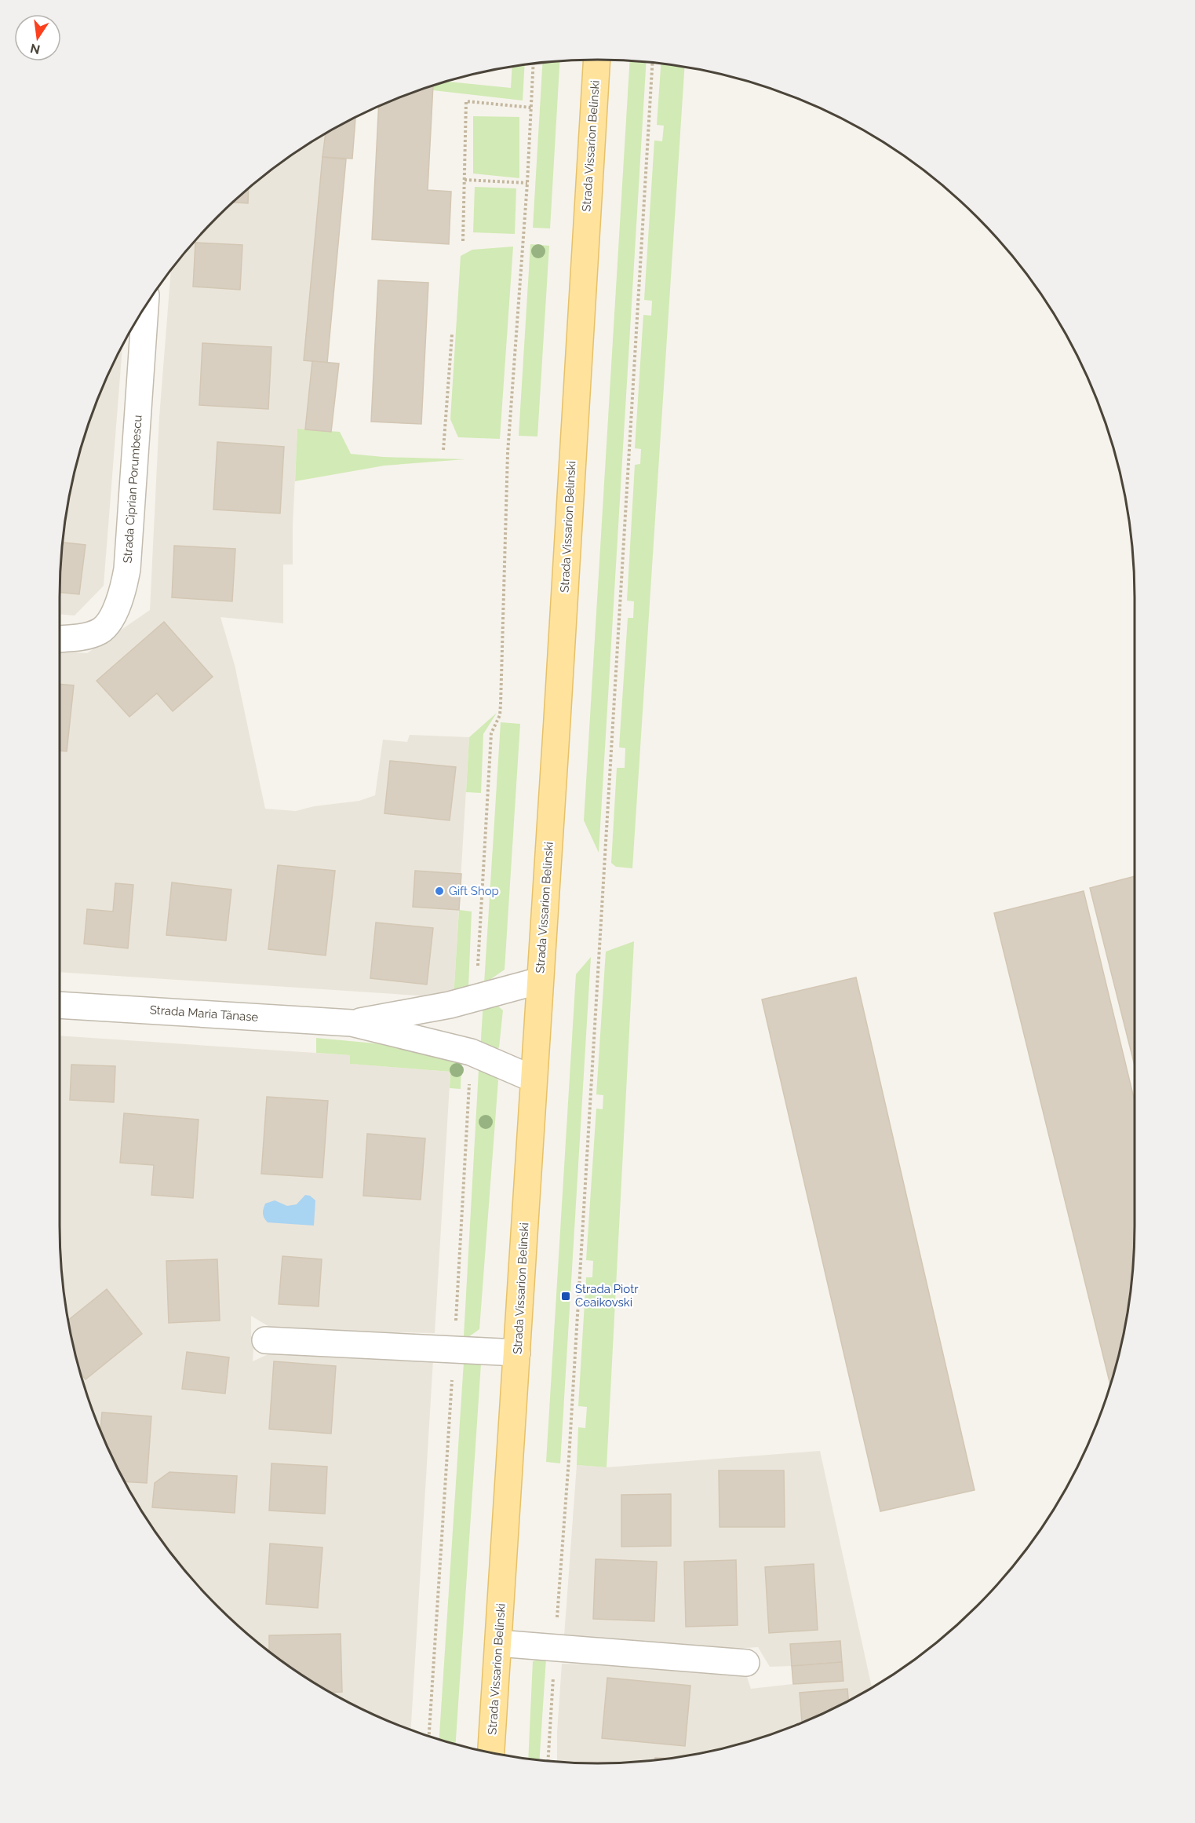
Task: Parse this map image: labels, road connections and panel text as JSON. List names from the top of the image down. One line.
{"streets":{"main road":["Strada Vissarion Belinski"],"street":["Strada Ciprian Porumbescu","Strada Maria Tănase"]},"crossings":[["Strada Vissarion Belinski","Strada Maria Tănase"]],"places":{"other":["Gift Shop"],"transit":["Strada Piotr Ceaikovski"]},"north":"bottom"}
